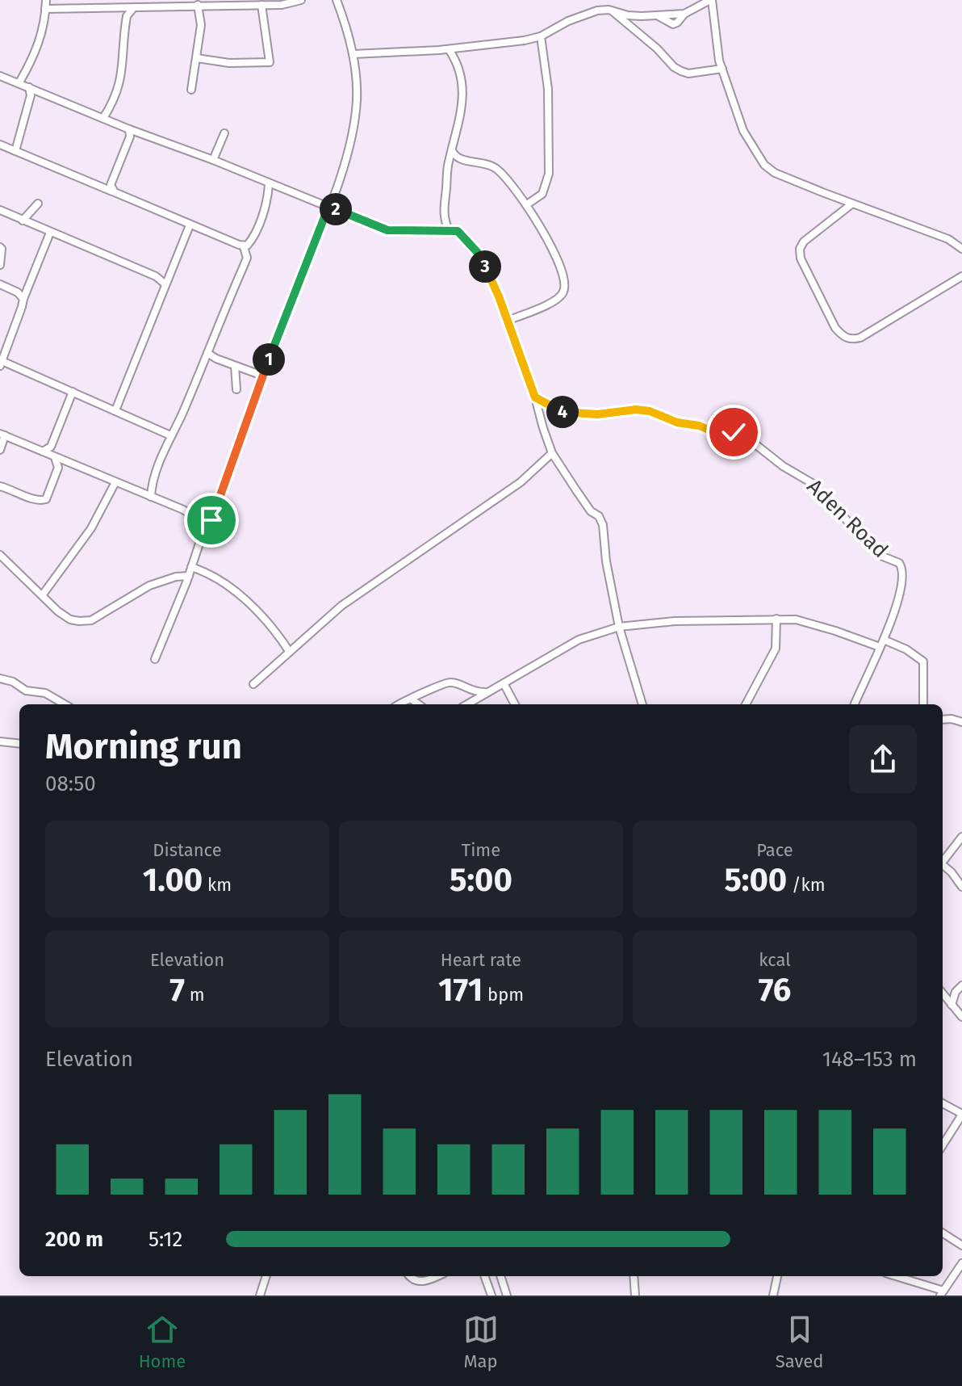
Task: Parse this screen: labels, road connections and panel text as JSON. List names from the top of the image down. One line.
{"streets":{"street":["Aden Road"]},"page":{"pins":["2","3","1","4"],"heading":["Morning run","08:50"],"stats":[["Distance","1.00 km"],["Time","5:00"],["Pace","5:00 /km"],["Elevation","7 m"],["Heart rate","171 bpm"],["kcal","76"]],"chart":["Elevation","148–153 m"],"list":[{"name":"200 m","note":"5:12"}],"tabs":["Home","Map","Saved"]}}
